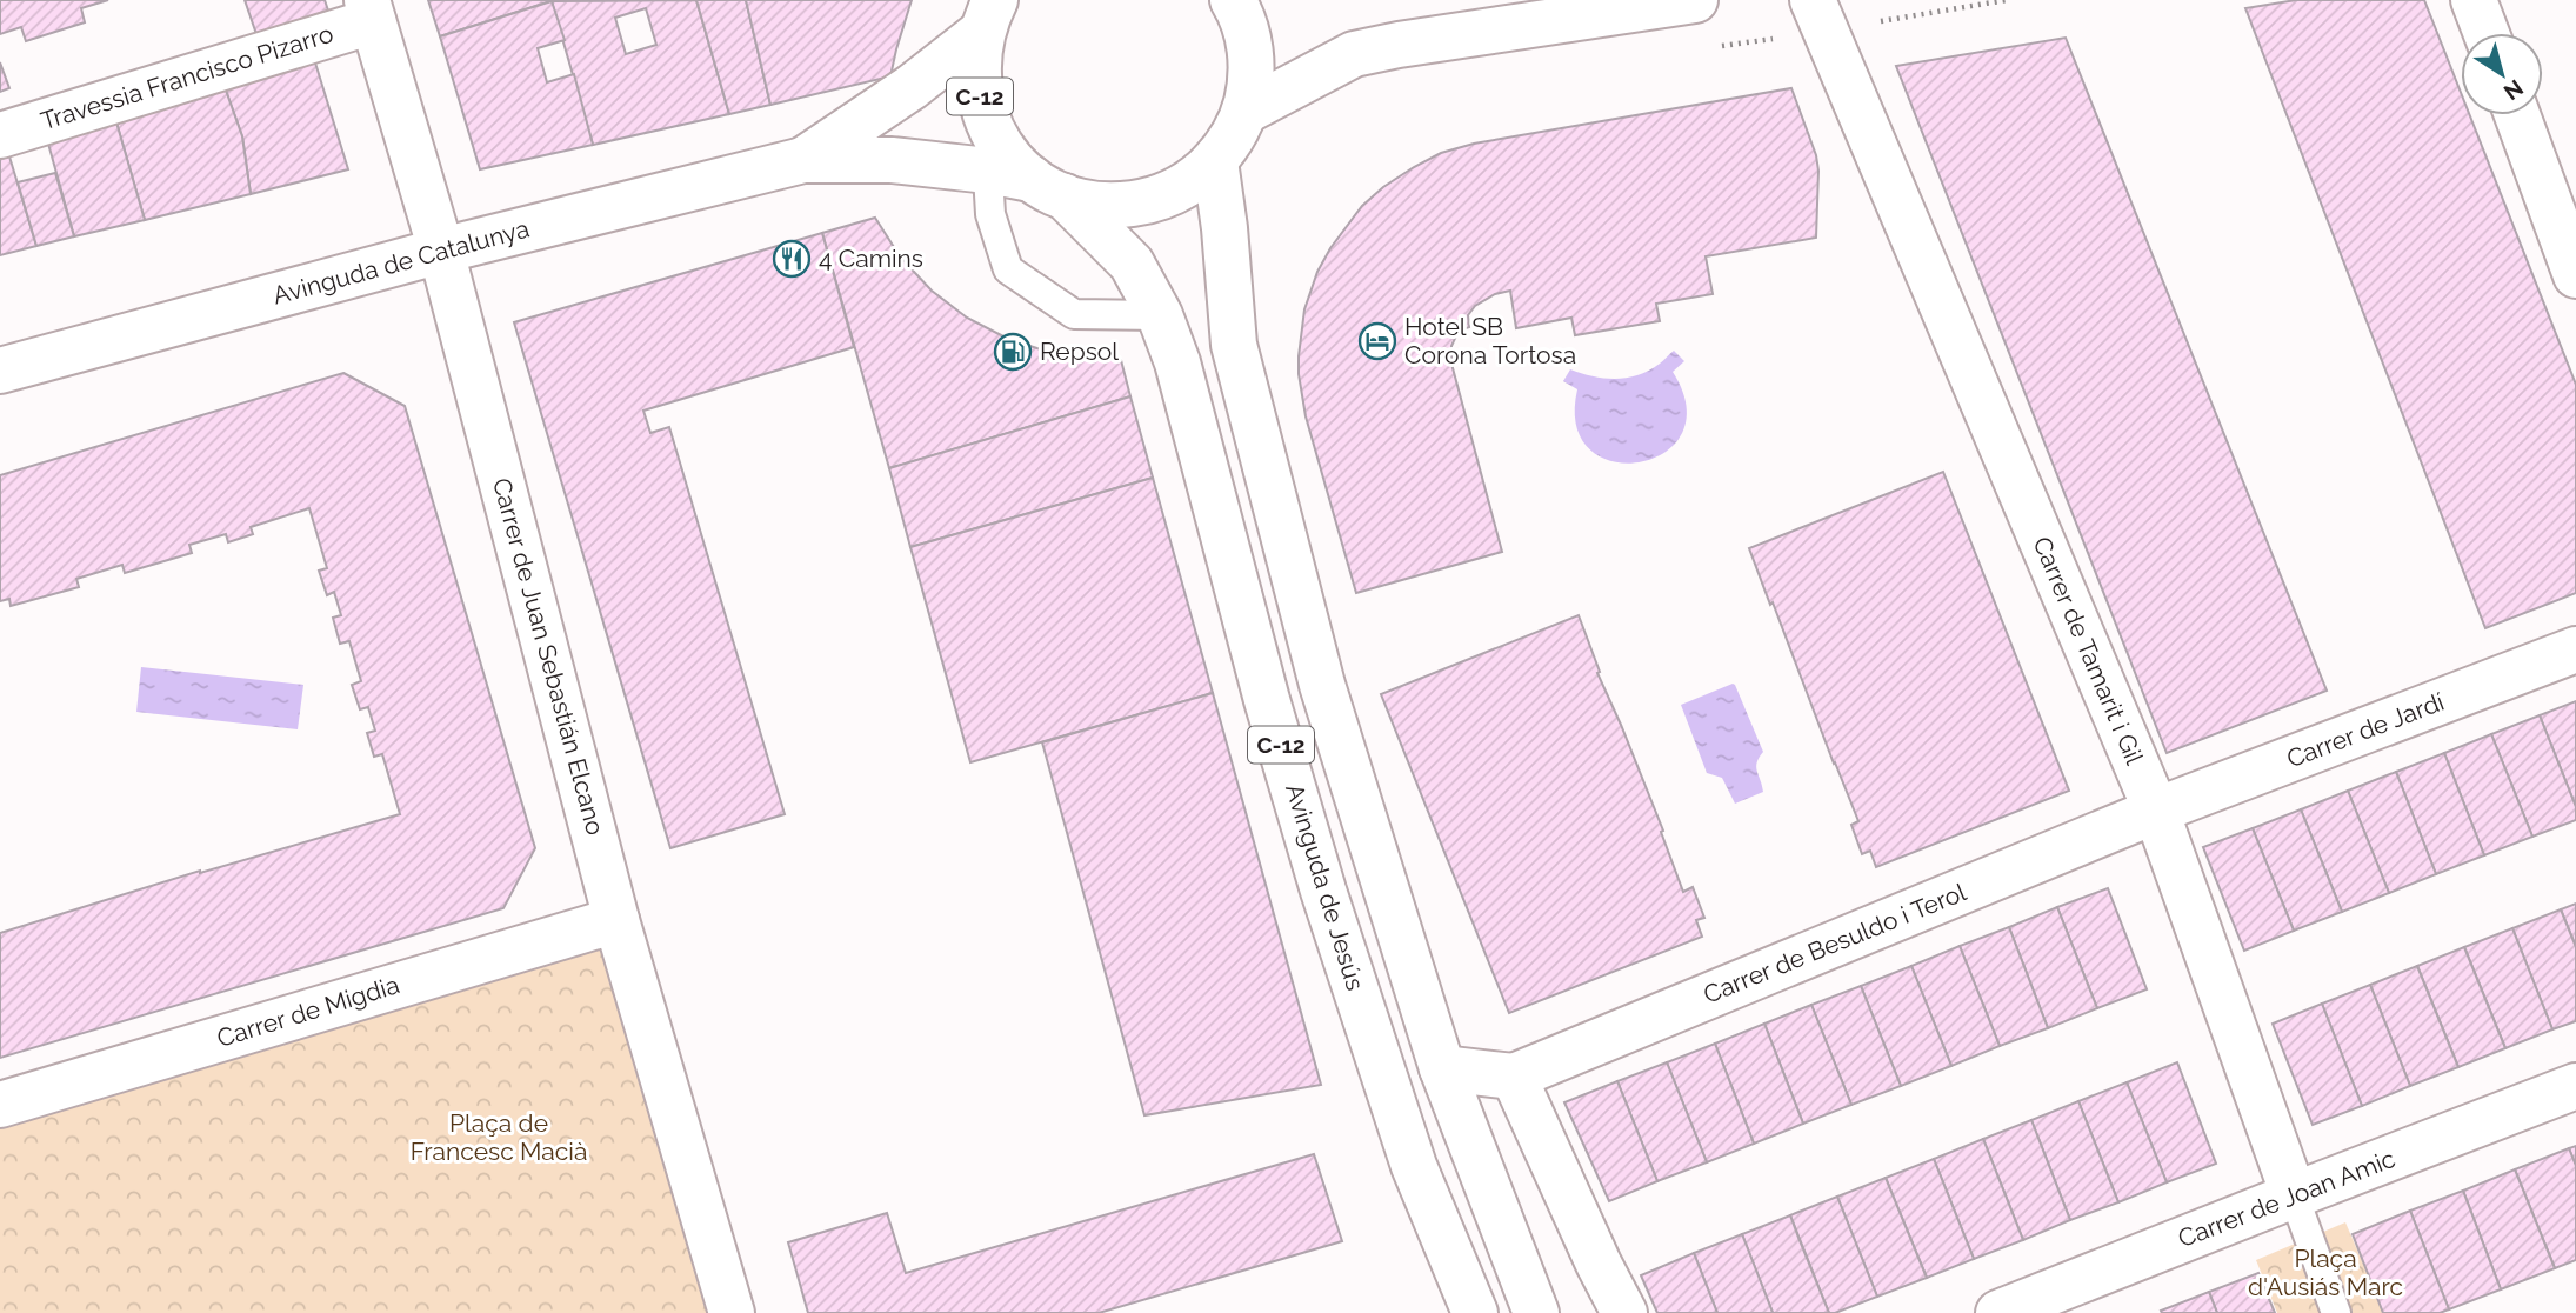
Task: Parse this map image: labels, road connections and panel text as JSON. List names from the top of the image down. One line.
{"streets":{"street":["Travessia Francisco Pizarro","C-12","Avinguda de Catalunya","Carrer de Tamarit i Gil","Carrer de Juan Sebastián Elcano","Carrer de Jardí","Avinguda de Jesús","Carrer de Besuldo i Terol","Carrer de Migdia","Carrer de Joan Amic"]},"crossings":[["Travessia Francisco Pizarro","Carrer de Juan Sebastián Elcano"],["C-12","Avinguda de Jesús"],["Avinguda de Catalunya","Carrer de Juan Sebastián Elcano"],["Carrer de Tamarit i Gil","Carrer de Jardí"],["Carrer de Tamarit i Gil","Carrer de Besuldo i Terol"],["Carrer de Tamarit i Gil","Carrer de Joan Amic"],["Carrer de Juan Sebastián Elcano","Carrer de Migdia"],["Carrer de Jardí","Carrer de Besuldo i Terol"]],"parks":["Plaça de Francesc Macià","Plaça d'Ausiás Marc"],"places":{"restaurant":["4 Camins"],"hotel":["Hotel SB Corona Tortosa"],"fuel station":["Repsol"]},"north":"bottom right"}
